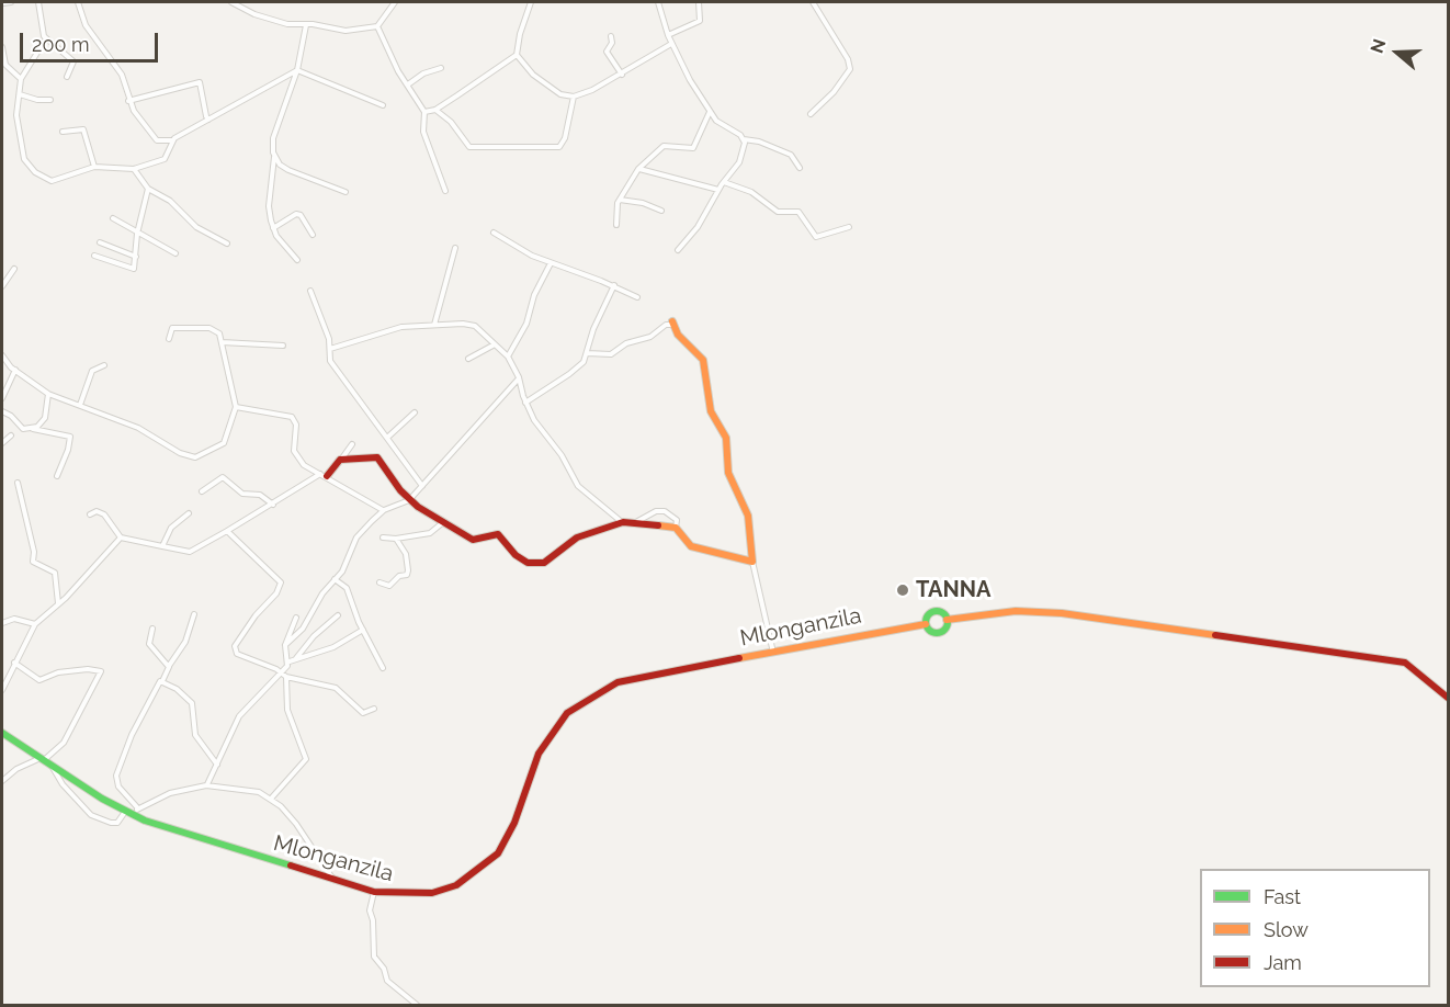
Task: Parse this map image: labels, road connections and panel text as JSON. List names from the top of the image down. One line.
{"streets":{"street":["Mlonganzila"]},"places":["TANNA"],"legend":["Fast","Slow","Jam"],"scale_bar":"200 m","north":"left"}
